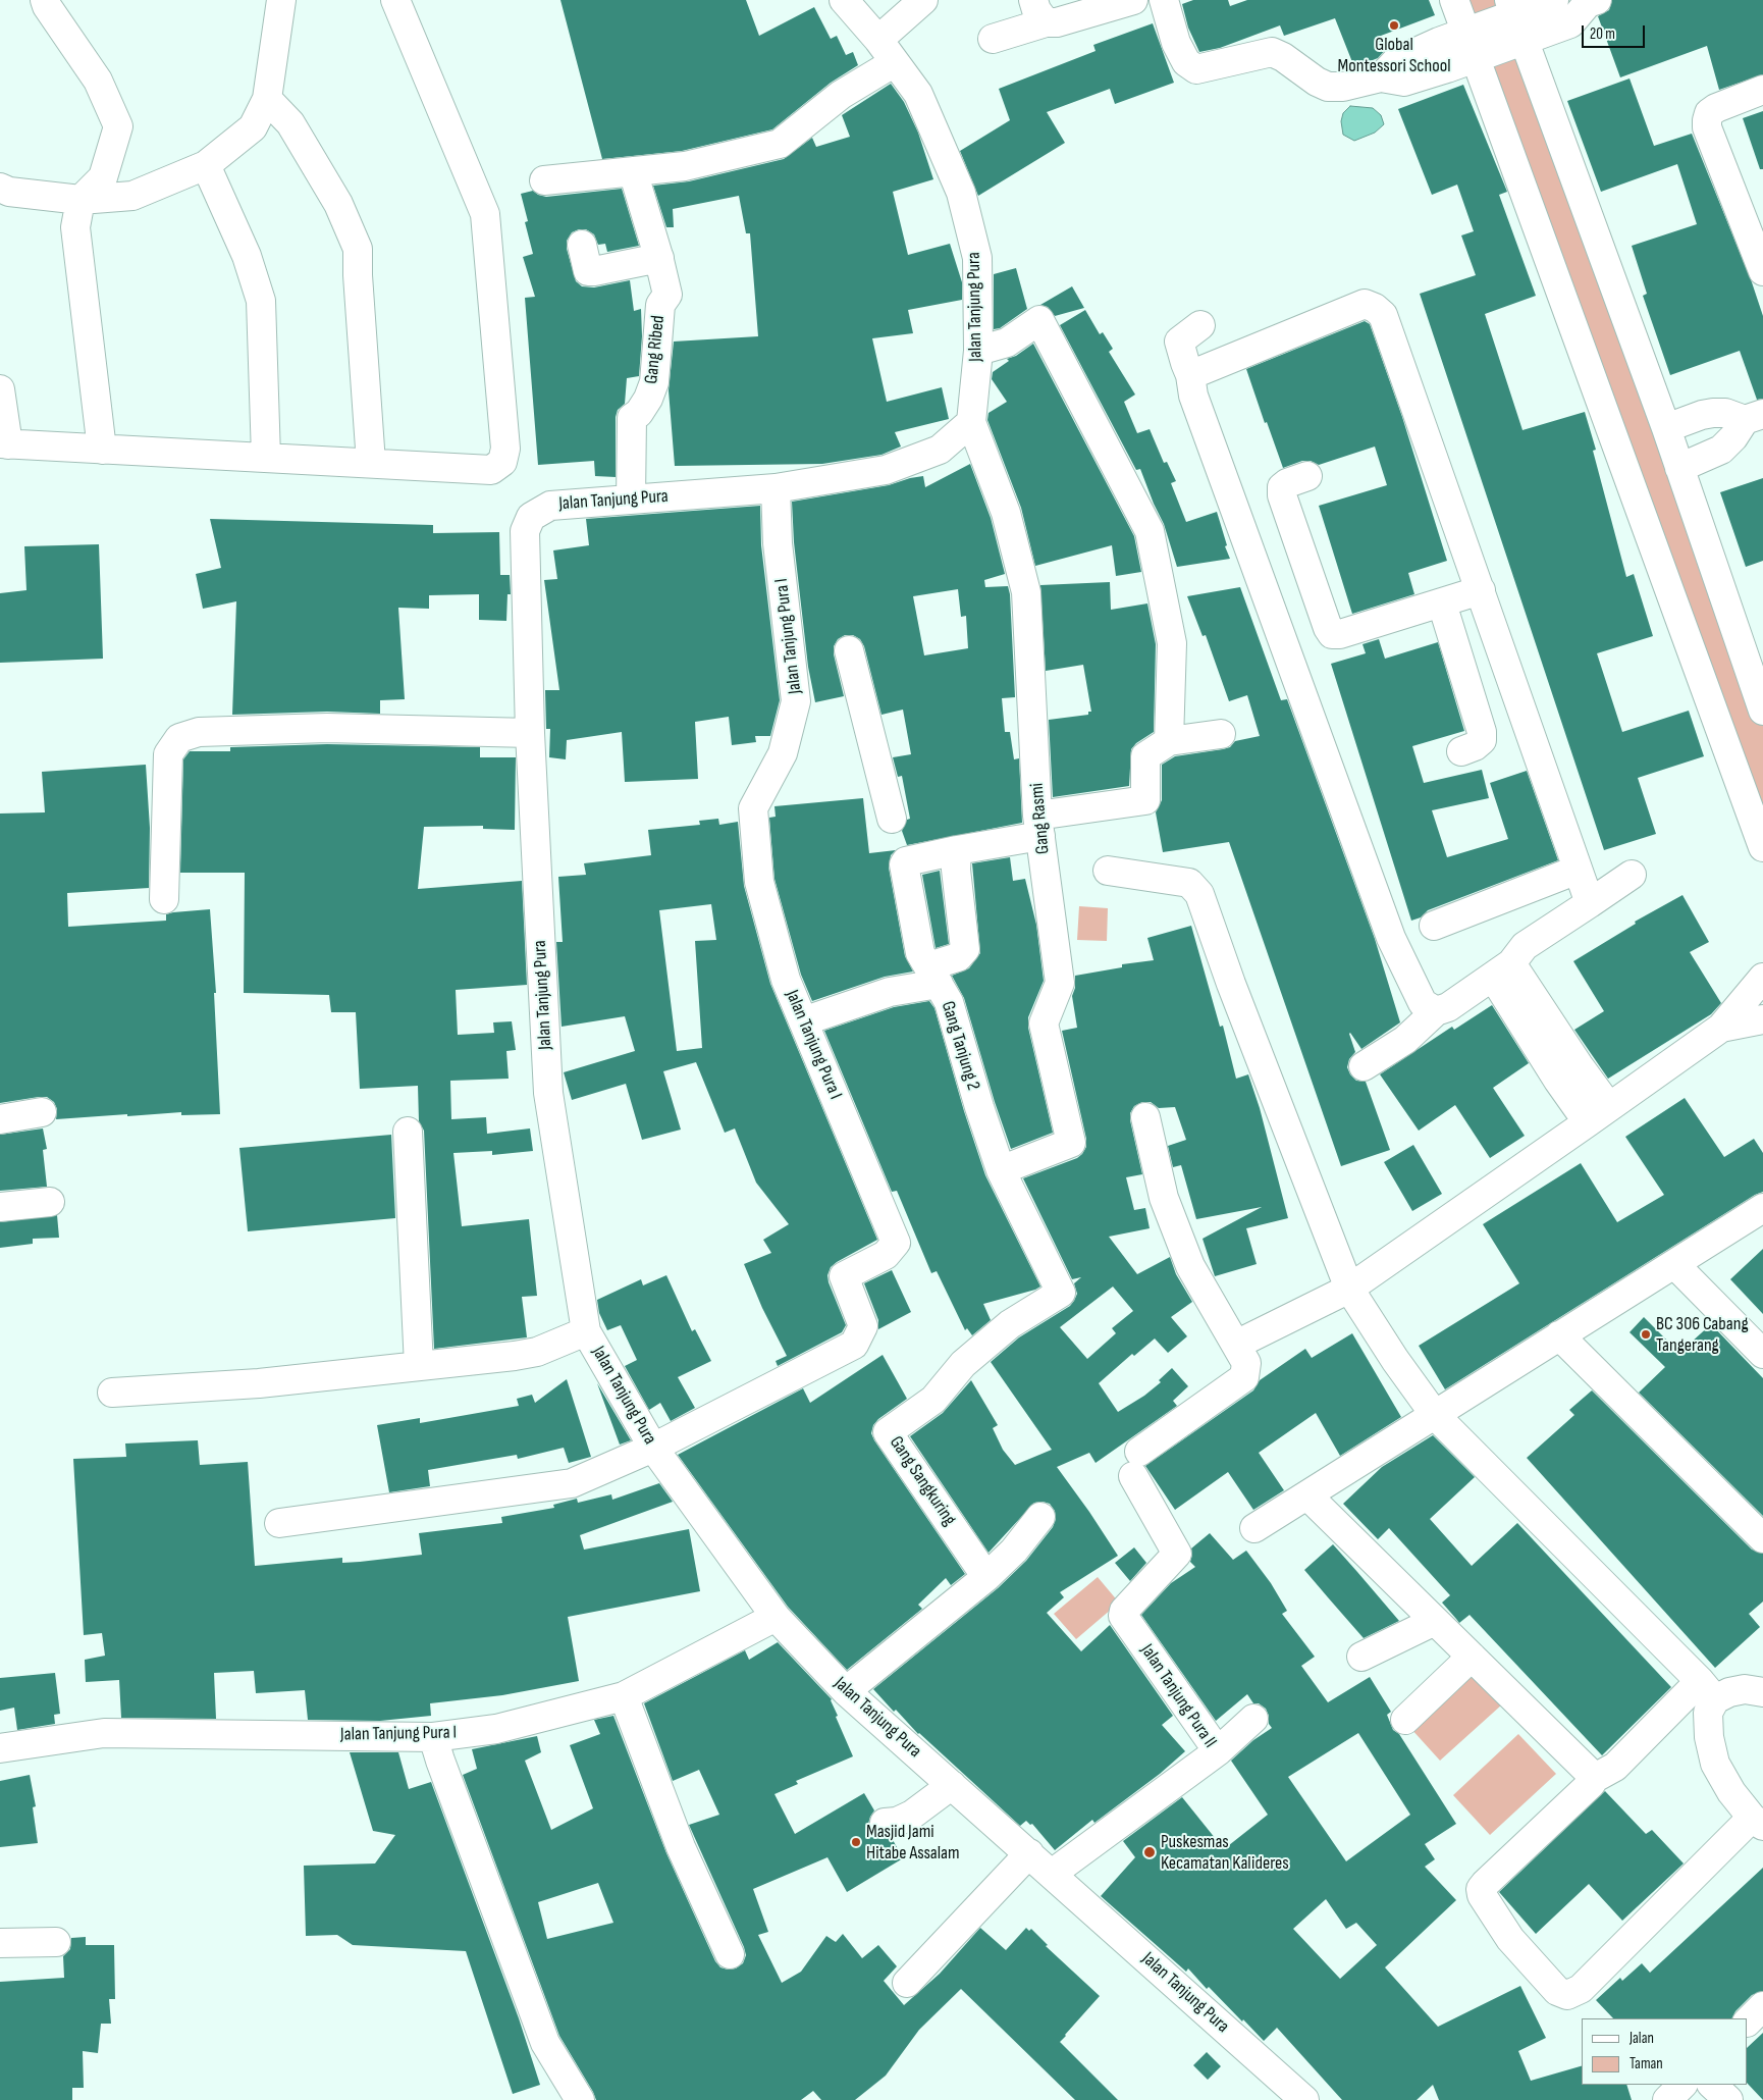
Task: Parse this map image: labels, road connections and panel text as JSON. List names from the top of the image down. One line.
{"streets":{"street":["Jalan Tanjung Pura","Gang Ribed","Jalan Tanjung Pura I","Gang Rasmi","Gang Tanjung 2","Gang Sangkuring","Jalan Tanjung Pura II"]},"crossings":[["Jalan Tanjung Pura","Gang Ribed"],["Jalan Tanjung Pura","Jalan Tanjung Pura I"],["Jalan Tanjung Pura","Gang Rasmi"],["Jalan Tanjung Pura","Jalan Tanjung Pura II"],["Gang Rasmi","Gang Tanjung 2"],["Gang Rasmi","Gang Sangkuring"],["Gang Tanjung 2","Gang Sangkuring"]],"places":["Global Montessori School","BC 306 Cabang Tangerang","Masjid Jami Hitabe Assalam","Puskesmas Kecamatan Kalideres"],"legend":["Jalan","Taman"],"scale_bar":"20 m"}
